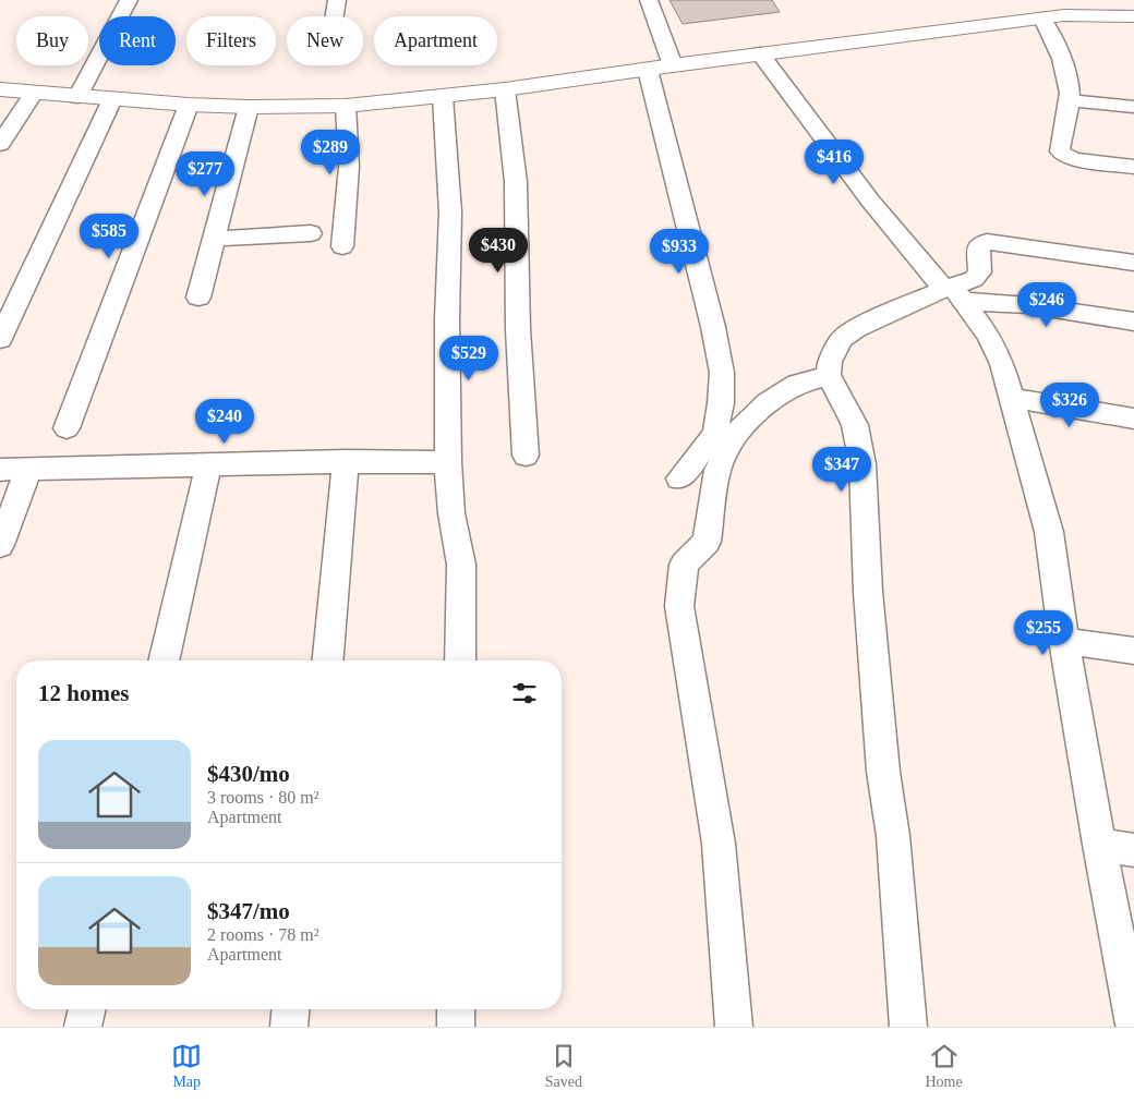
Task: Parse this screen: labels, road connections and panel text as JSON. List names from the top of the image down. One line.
{"page":{"chip":["Buy","Rent","Filters","New","Apartment"],"price":["$289","$416","$277","$585","$430","$933","$246","$529","$326","$240","$347","$255"],"heading":"12 homes","list":[{"name":"$430/mo","note":"3 rooms · 80 m² · Apartment"},{"name":"$347/mo","note":"2 rooms · 78 m² · Apartment"}],"tabs":["Map","Saved","Home"]}}
